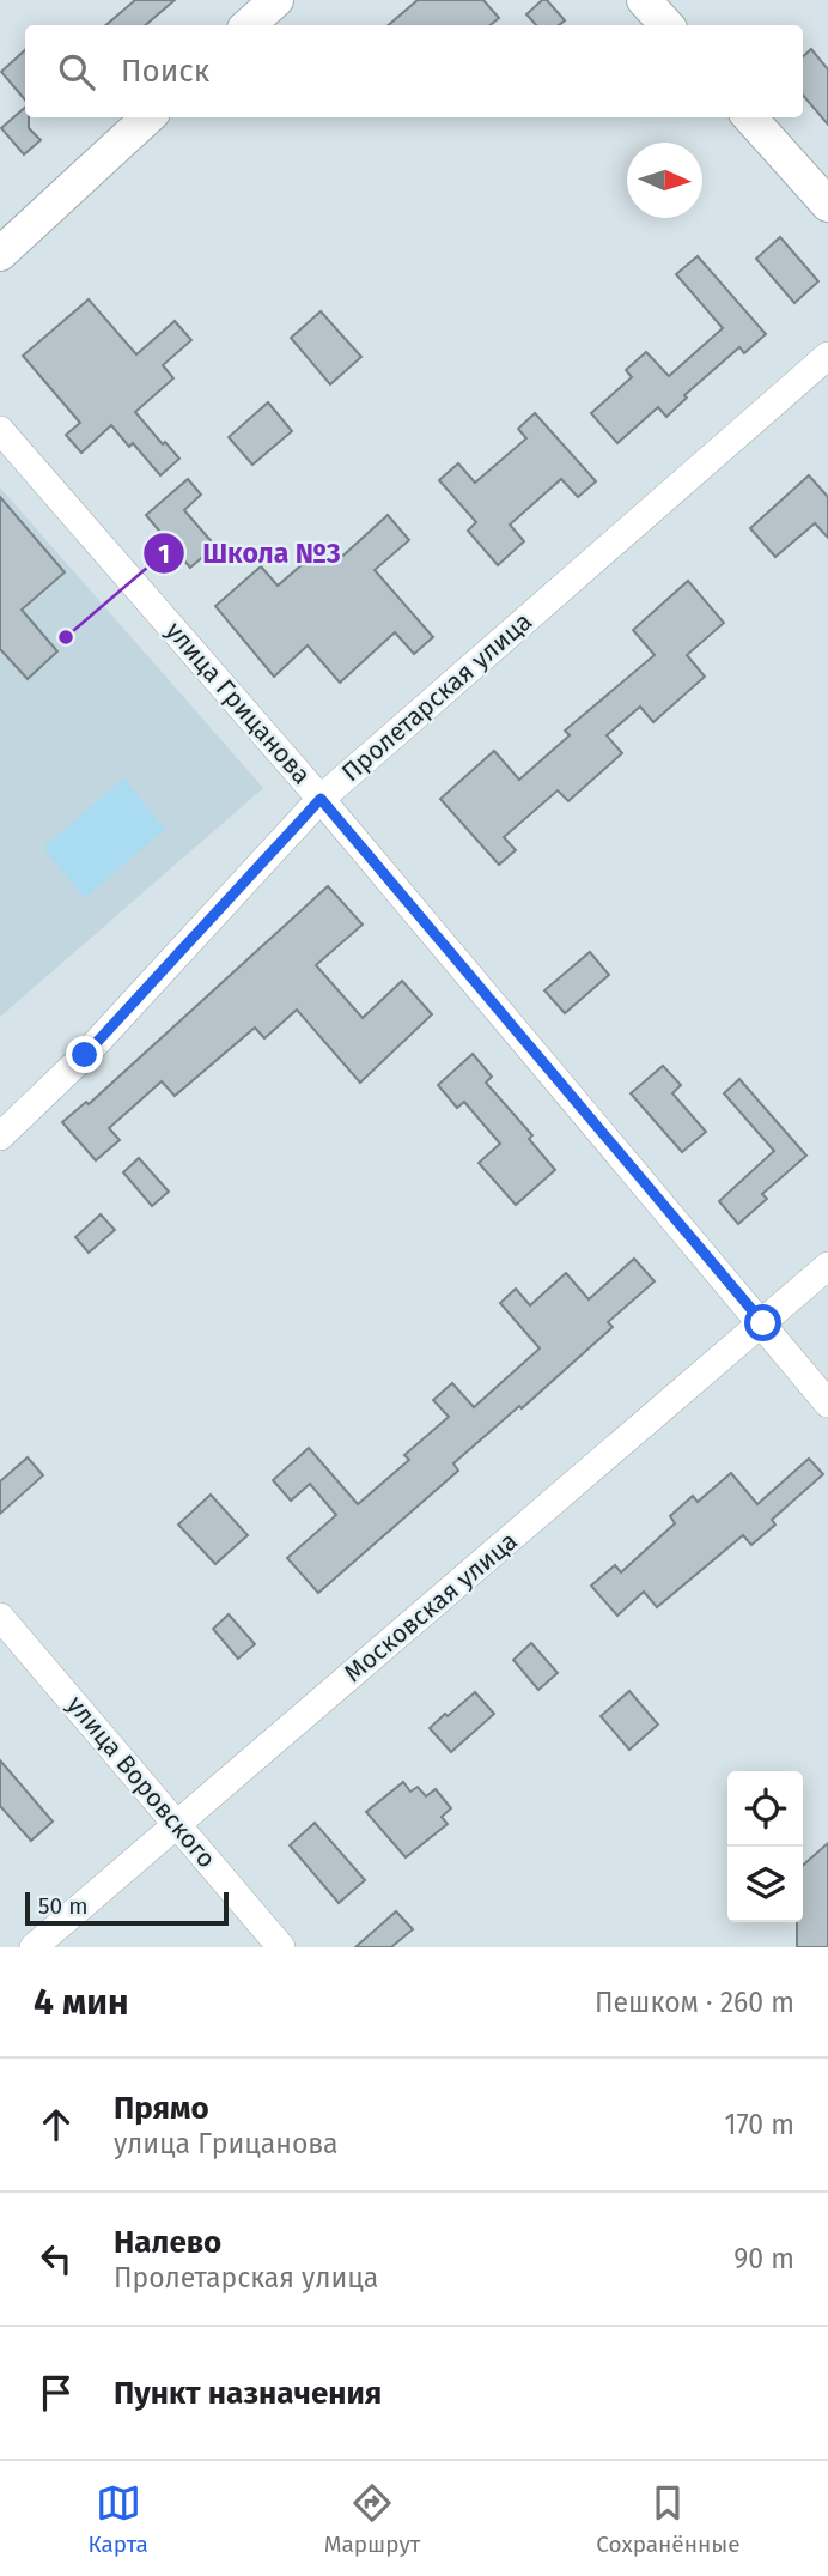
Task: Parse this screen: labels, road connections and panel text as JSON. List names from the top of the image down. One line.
{"streets":{"street":["Пролетарская улица","улица Грицанова","Московская улица","улица Воровского"]},"crossings":[["Пролетарская улица","улица Грицанова"],["улица Грицанова","Московская улица"],["Московская улица","улица Воровского"]],"places":["Школа №3"],"scale_bar":"50 m","north":"right","page":{"search":"Поиск","scale":"50 m","heading":["4 мин","Пешком · 260 m"],"list":[["Прямо","улица Грицанова","170 m"],["Налево","Пролетарская улица","90 m"],"Пункт назначения"],"nav":["Карта","Маршрут","Сохранённые"]}}
